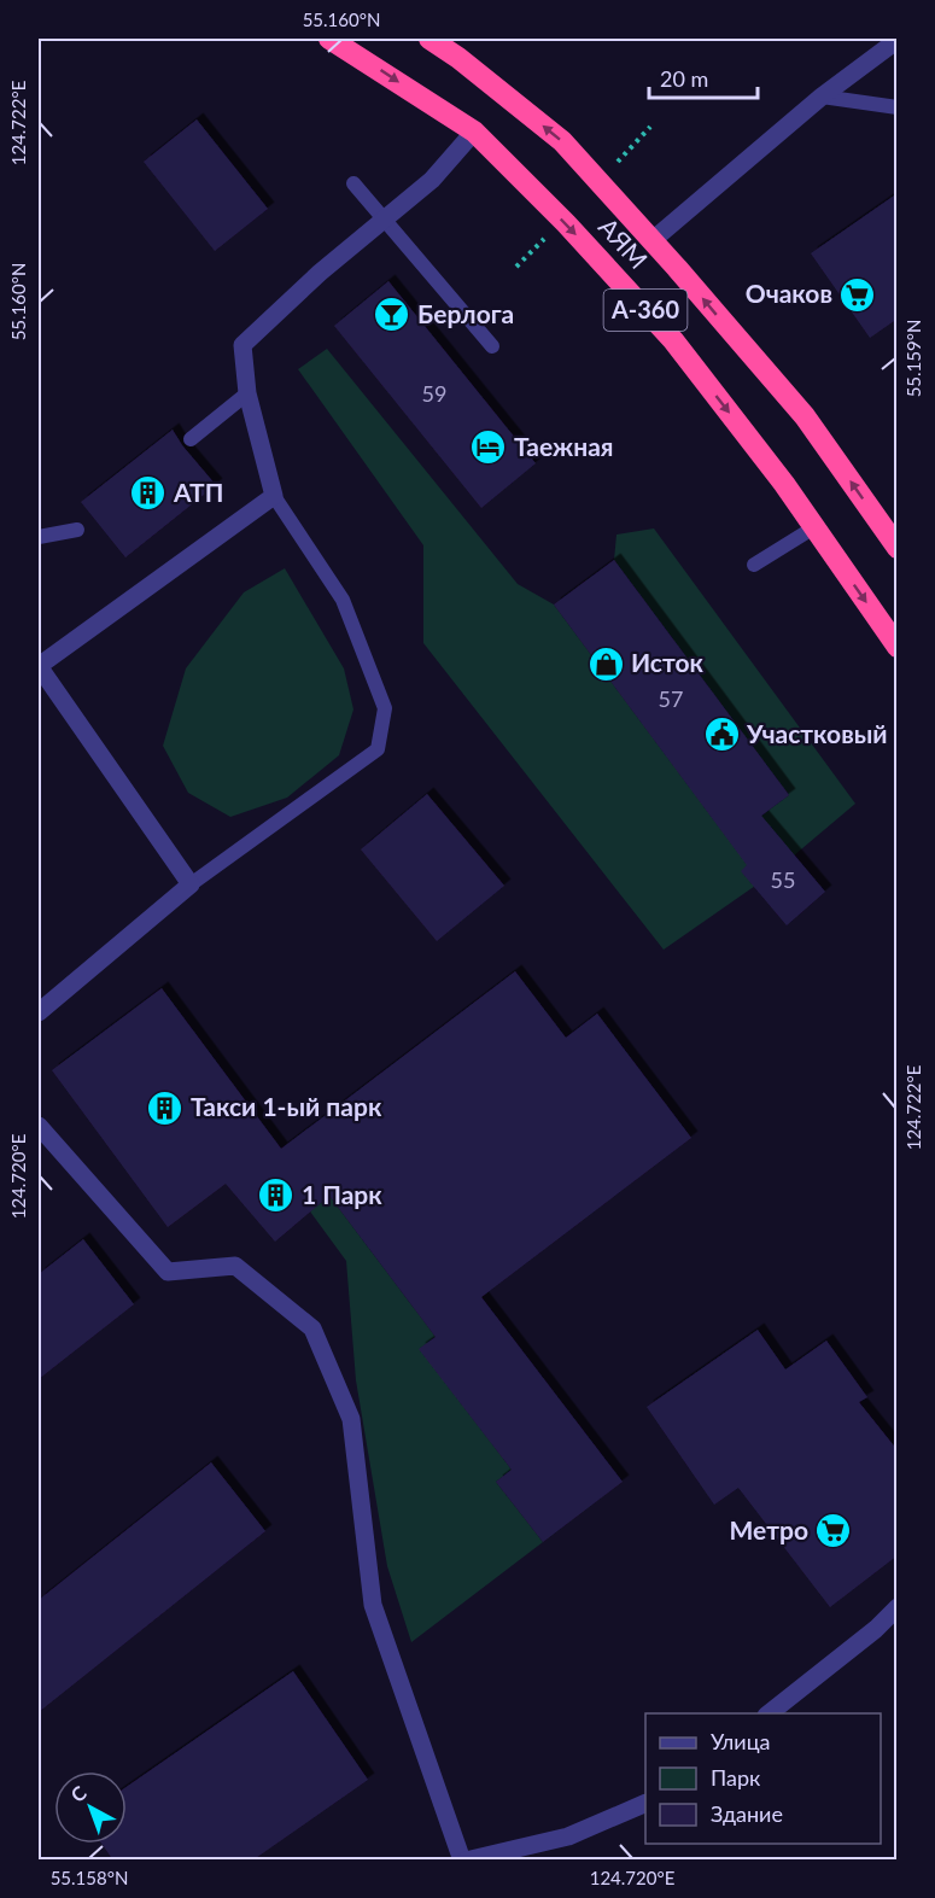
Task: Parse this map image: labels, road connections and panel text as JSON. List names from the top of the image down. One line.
{"streets":{"highway":["АЯМ","А-360"]},"places":{"supermarket":["Очаков","Метро"],"bar":["Берлога"],"hotel":["Таежная"],"building":["АТП","Такси 1-ый парк","1 Парк"],"shop":["Исток"],"public building":["Участковый"]},"house_numbers":["59","57","55"],"legend":["Улица","Парк","Здание"],"scale_bar":"20 m","north":"top left","coordinates":["55.160°N","124.722°E","55.159°N","124.720°E","55.158°N"]}
